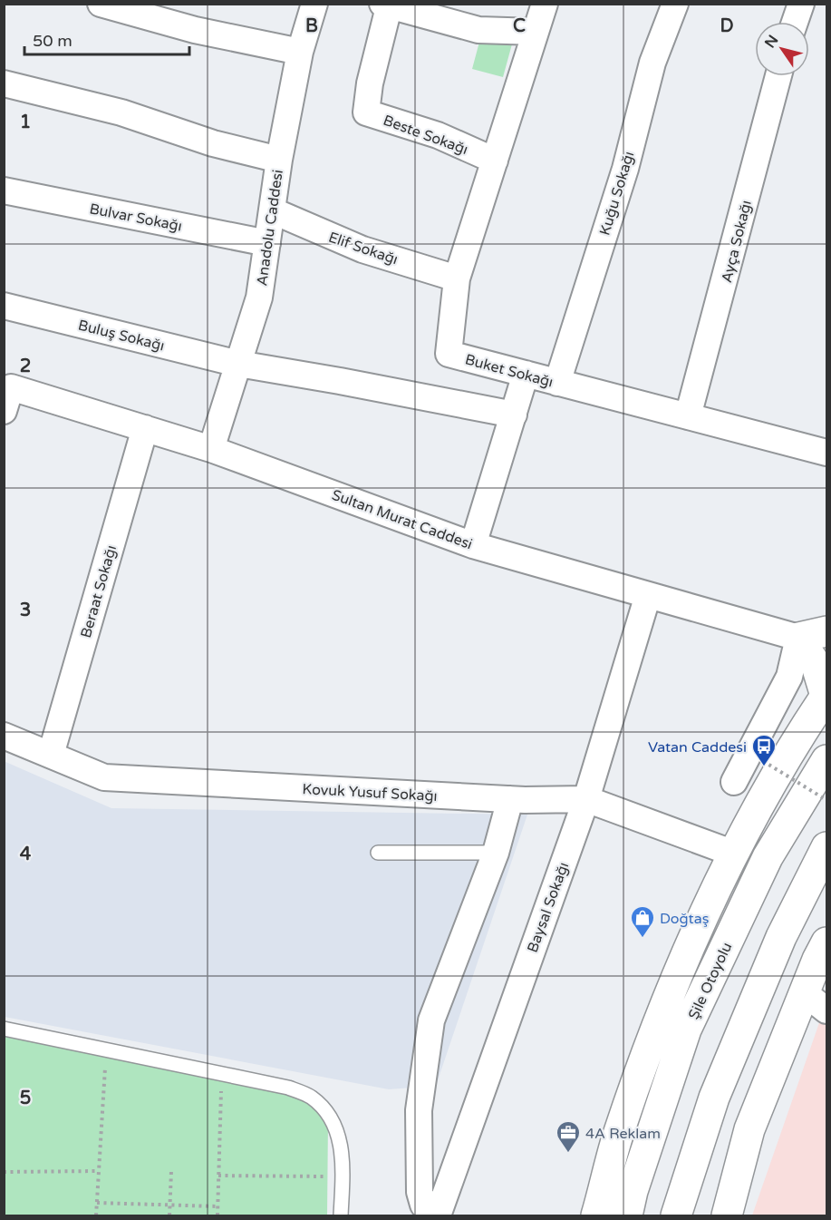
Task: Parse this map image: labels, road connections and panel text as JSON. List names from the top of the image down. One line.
{"streets":{"highway":["Şile Otoyolu"],"street":["Beste Sokağı","Kuğu Sokağı","Bulvar Sokağı","Anadolu Caddesi","Ayça Sokağı","Elif Sokağı","Buluş Sokağı","Buket Sokağı","Sultan Murat Caddesi","Beraat Sokağı","Kovuk Yusuf Sokağı","Baysal Sokağı"]},"crossings":[["Beste Sokağı","Buket Sokağı"],["Kuğu Sokağı","Buket Sokağı"],["Bulvar Sokağı","Anadolu Caddesi"],["Anadolu Caddesi","Elif Sokağı"],["Anadolu Caddesi","Buluş Sokağı"],["Anadolu Caddesi","Sultan Murat Caddesi"],["Ayça Sokağı","Buket Sokağı"],["Elif Sokağı","Buket Sokağı"],["Sultan Murat Caddesi","Beraat Sokağı"],["Sultan Murat Caddesi","Baysal Sokağı"],["Beraat Sokağı","Kovuk Yusuf Sokağı"],["Kovuk Yusuf Sokağı","Baysal Sokağı"]],"places":{"bus stop":["Vatan Caddesi"],"shop":["Doğtaş"],"office":["4A Reklam"]},"scale_bar":"50 m","north":"top left","grid":{"columns":["B","C","D"],"rows":["1","2","3","4","5"]}}
